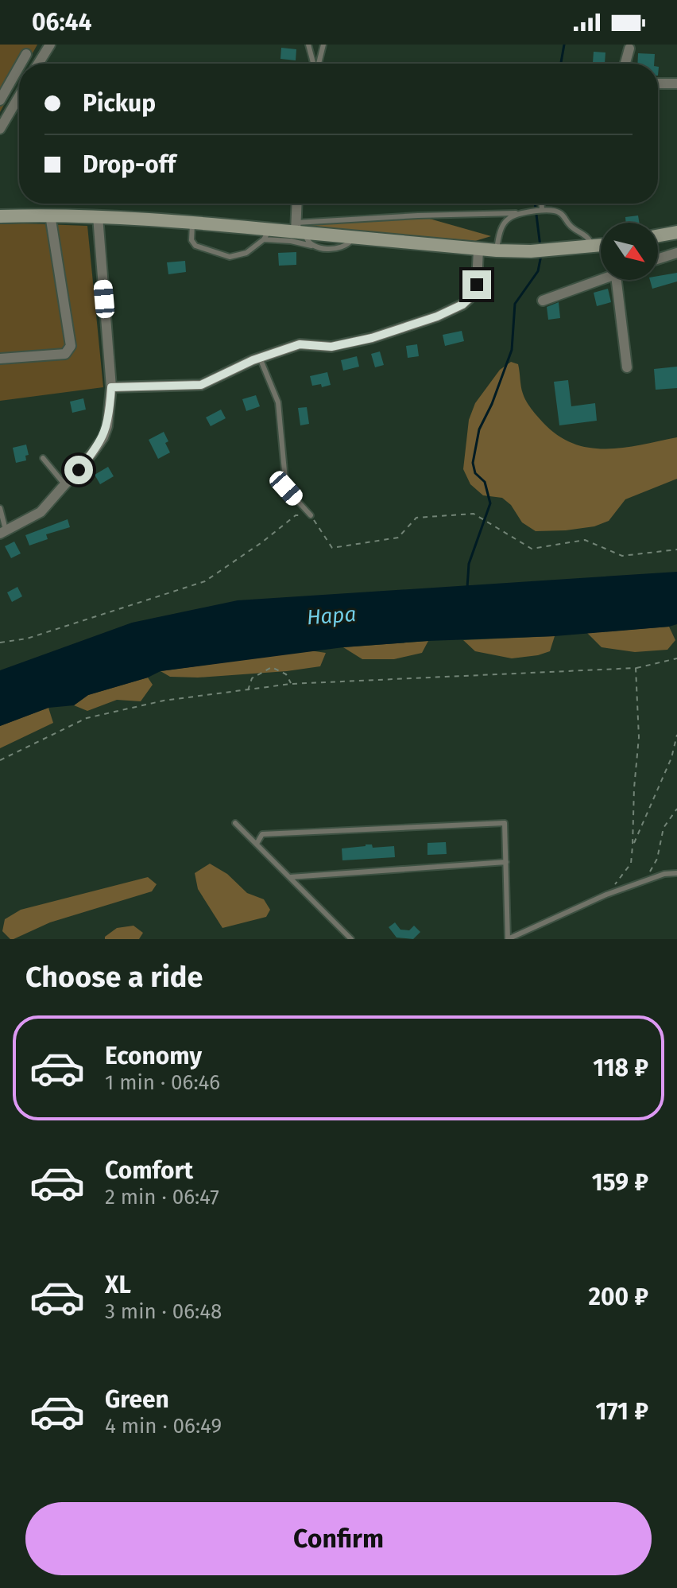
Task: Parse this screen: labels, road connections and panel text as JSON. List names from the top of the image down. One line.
{"water":["Нара"],"north":"bottom right","page":{"status":"06:44","banner":["Pickup","Drop-off"],"heading":"Choose a ride","list":[{"name":"Economy","note":"1 min · 06:46","value":"118 ₽"},{"name":"Comfort","note":"2 min · 06:47","value":"159 ₽"},{"name":"XL","note":"3 min · 06:48","value":"200 ₽"},{"name":"Green","note":"4 min · 06:49","value":"171 ₽"}],"buttons":"Confirm"}}
